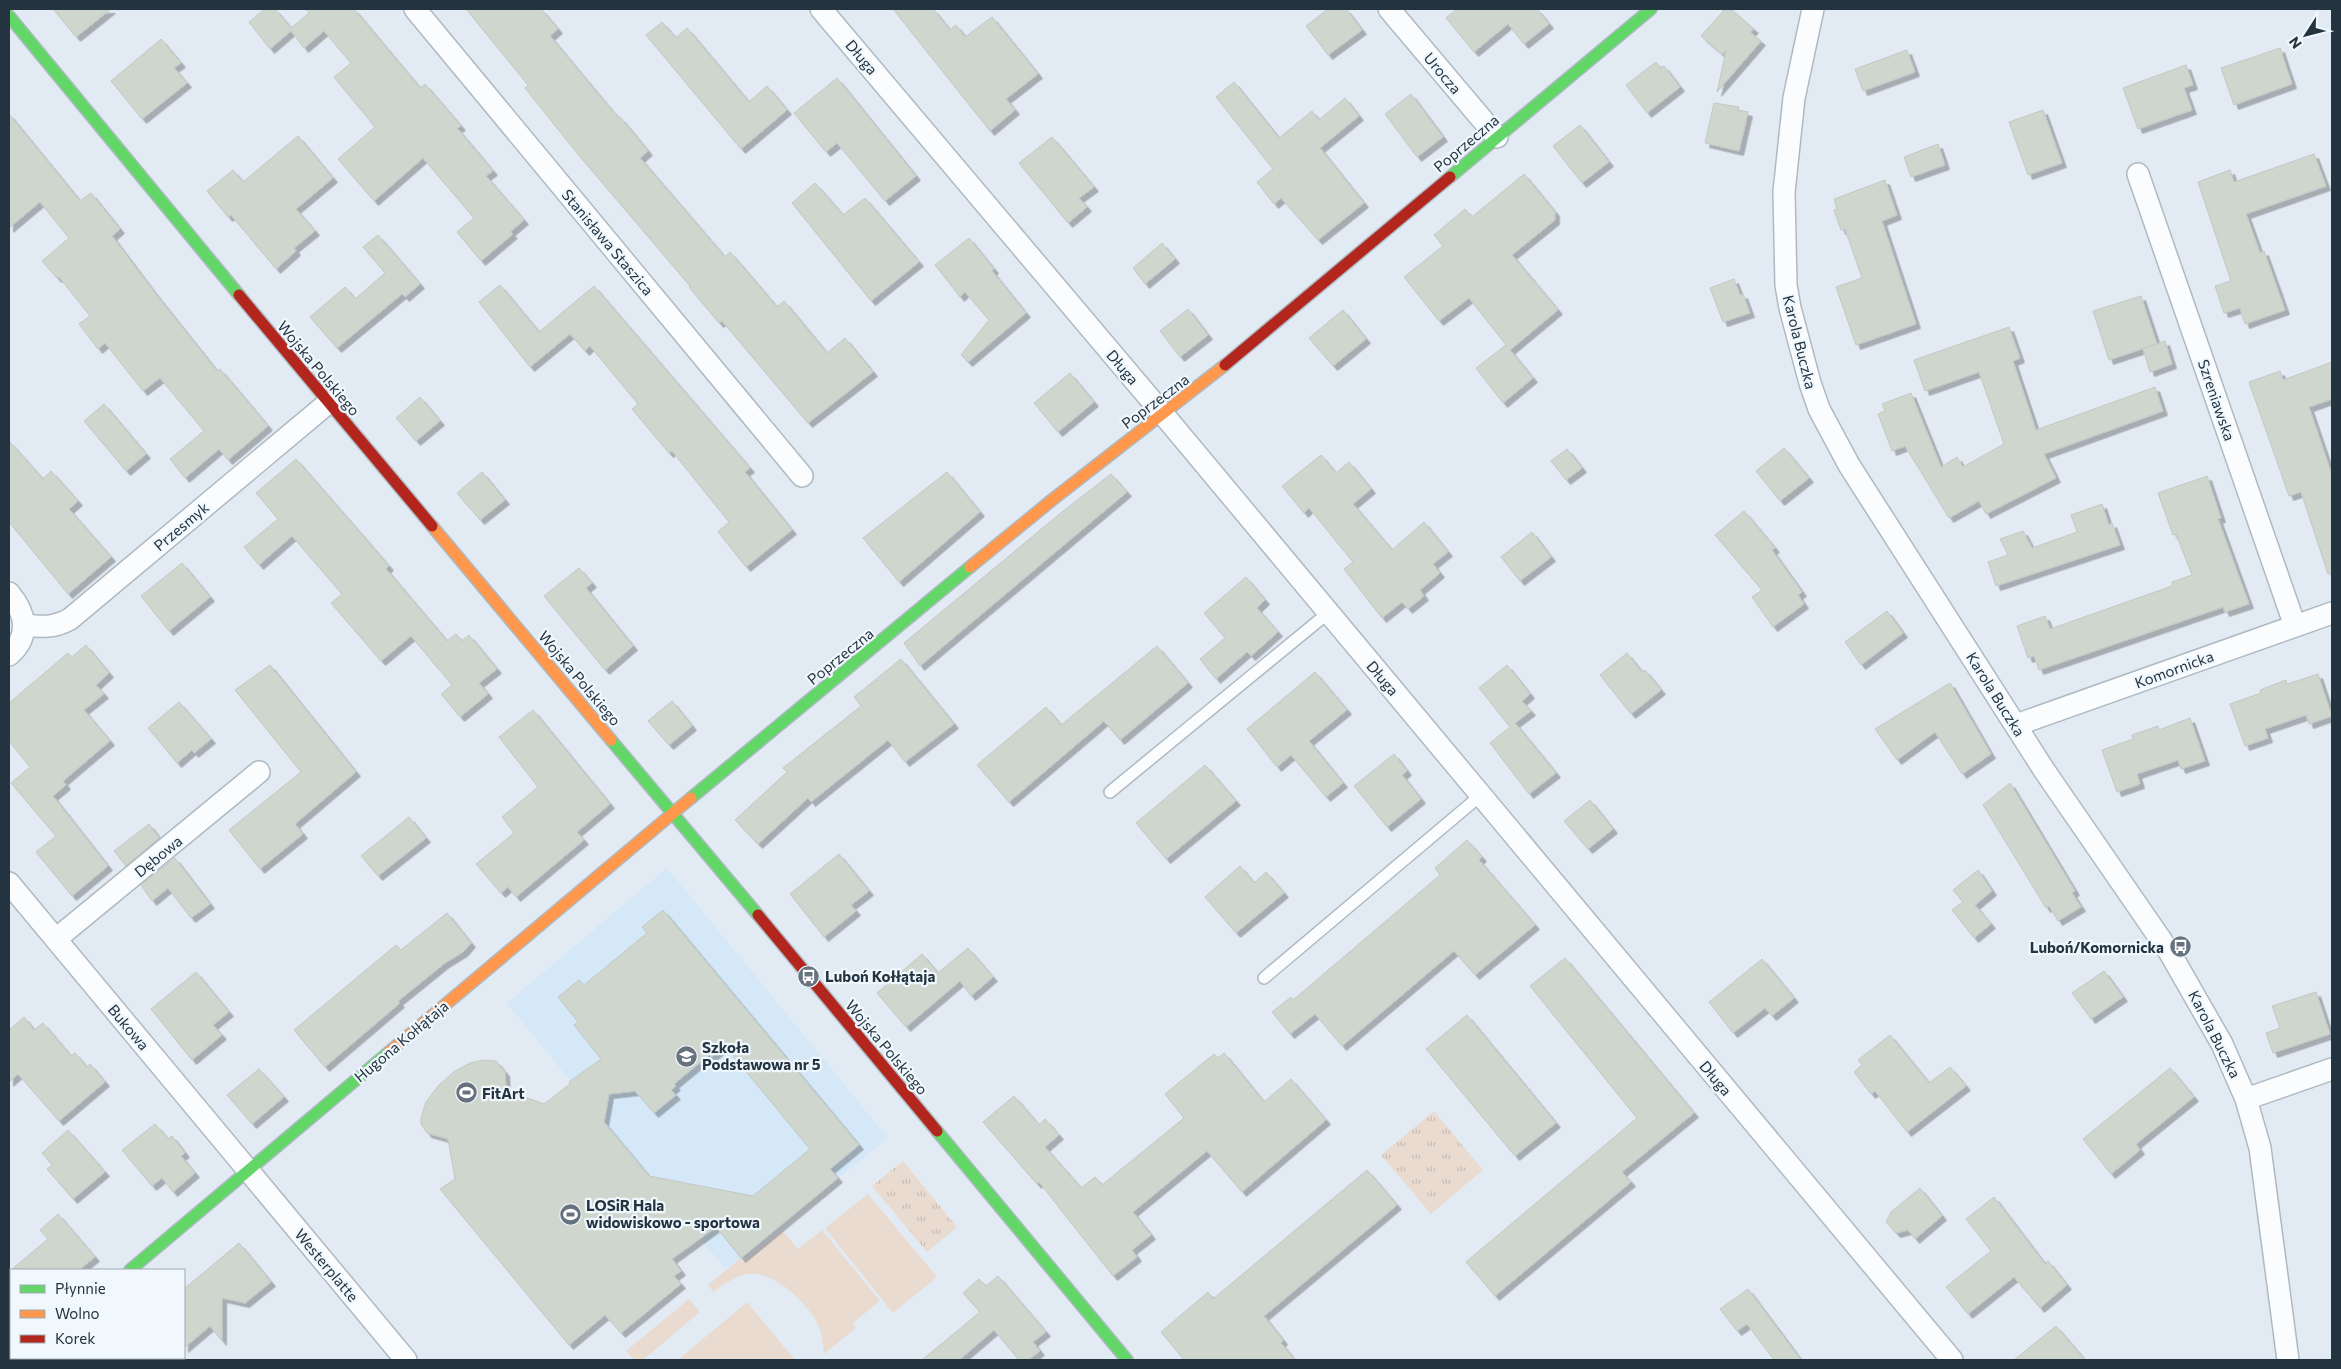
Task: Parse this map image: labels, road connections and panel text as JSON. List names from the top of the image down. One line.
{"streets":{"street":["Długa","Urocza","Poprzeczna","Stanisława Staszica","Karola Buczka","Wojska Polskiego","Szreniawska","Przesmyk","Komornicka","Dębowa","Bukowa","Hugona Kołłątaja","Westerplatte"]},"crossings":[["Długa","Poprzeczna"],["Urocza","Poprzeczna"],["Poprzeczna","Wojska Polskiego"],["Poprzeczna","Hugona Kołłątaja"],["Karola Buczka","Komornicka"],["Wojska Polskiego","Przesmyk"],["Wojska Polskiego","Hugona Kołłątaja"],["Szreniawska","Komornicka"],["Dębowa","Bukowa"],["Bukowa","Hugona Kołłątaja"],["Bukowa","Westerplatte"],["Hugona Kołłątaja","Westerplatte"]],"places":{"bus stop":["Luboń/Komornicka","Luboń Kołłątaja"],"school or university":["Szkoła Podstawowa nr 5"],"sports":["FitArt","LOSiR Hala widowiskowo - sportowa"]},"legend":["Płynnie","Wolno","Korek"],"north":"bottom left"}
